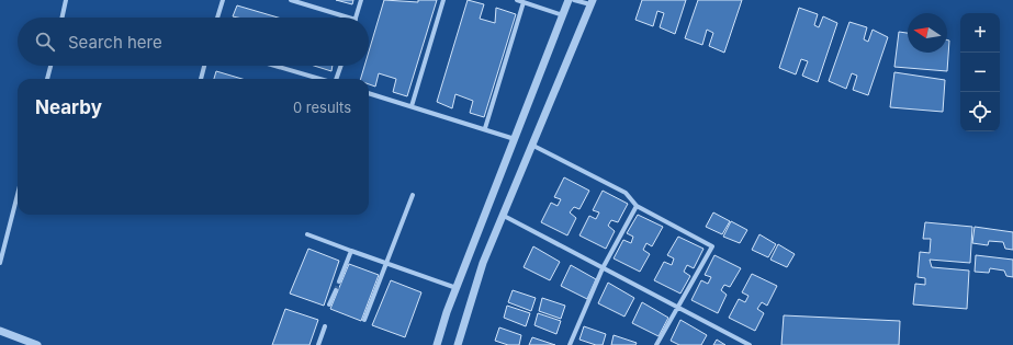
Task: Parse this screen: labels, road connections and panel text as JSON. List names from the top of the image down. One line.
{"north":"left","page":{"map_buttons":["+","−"],"search":"Search here","heading":["Nearby","0 results"]}}
